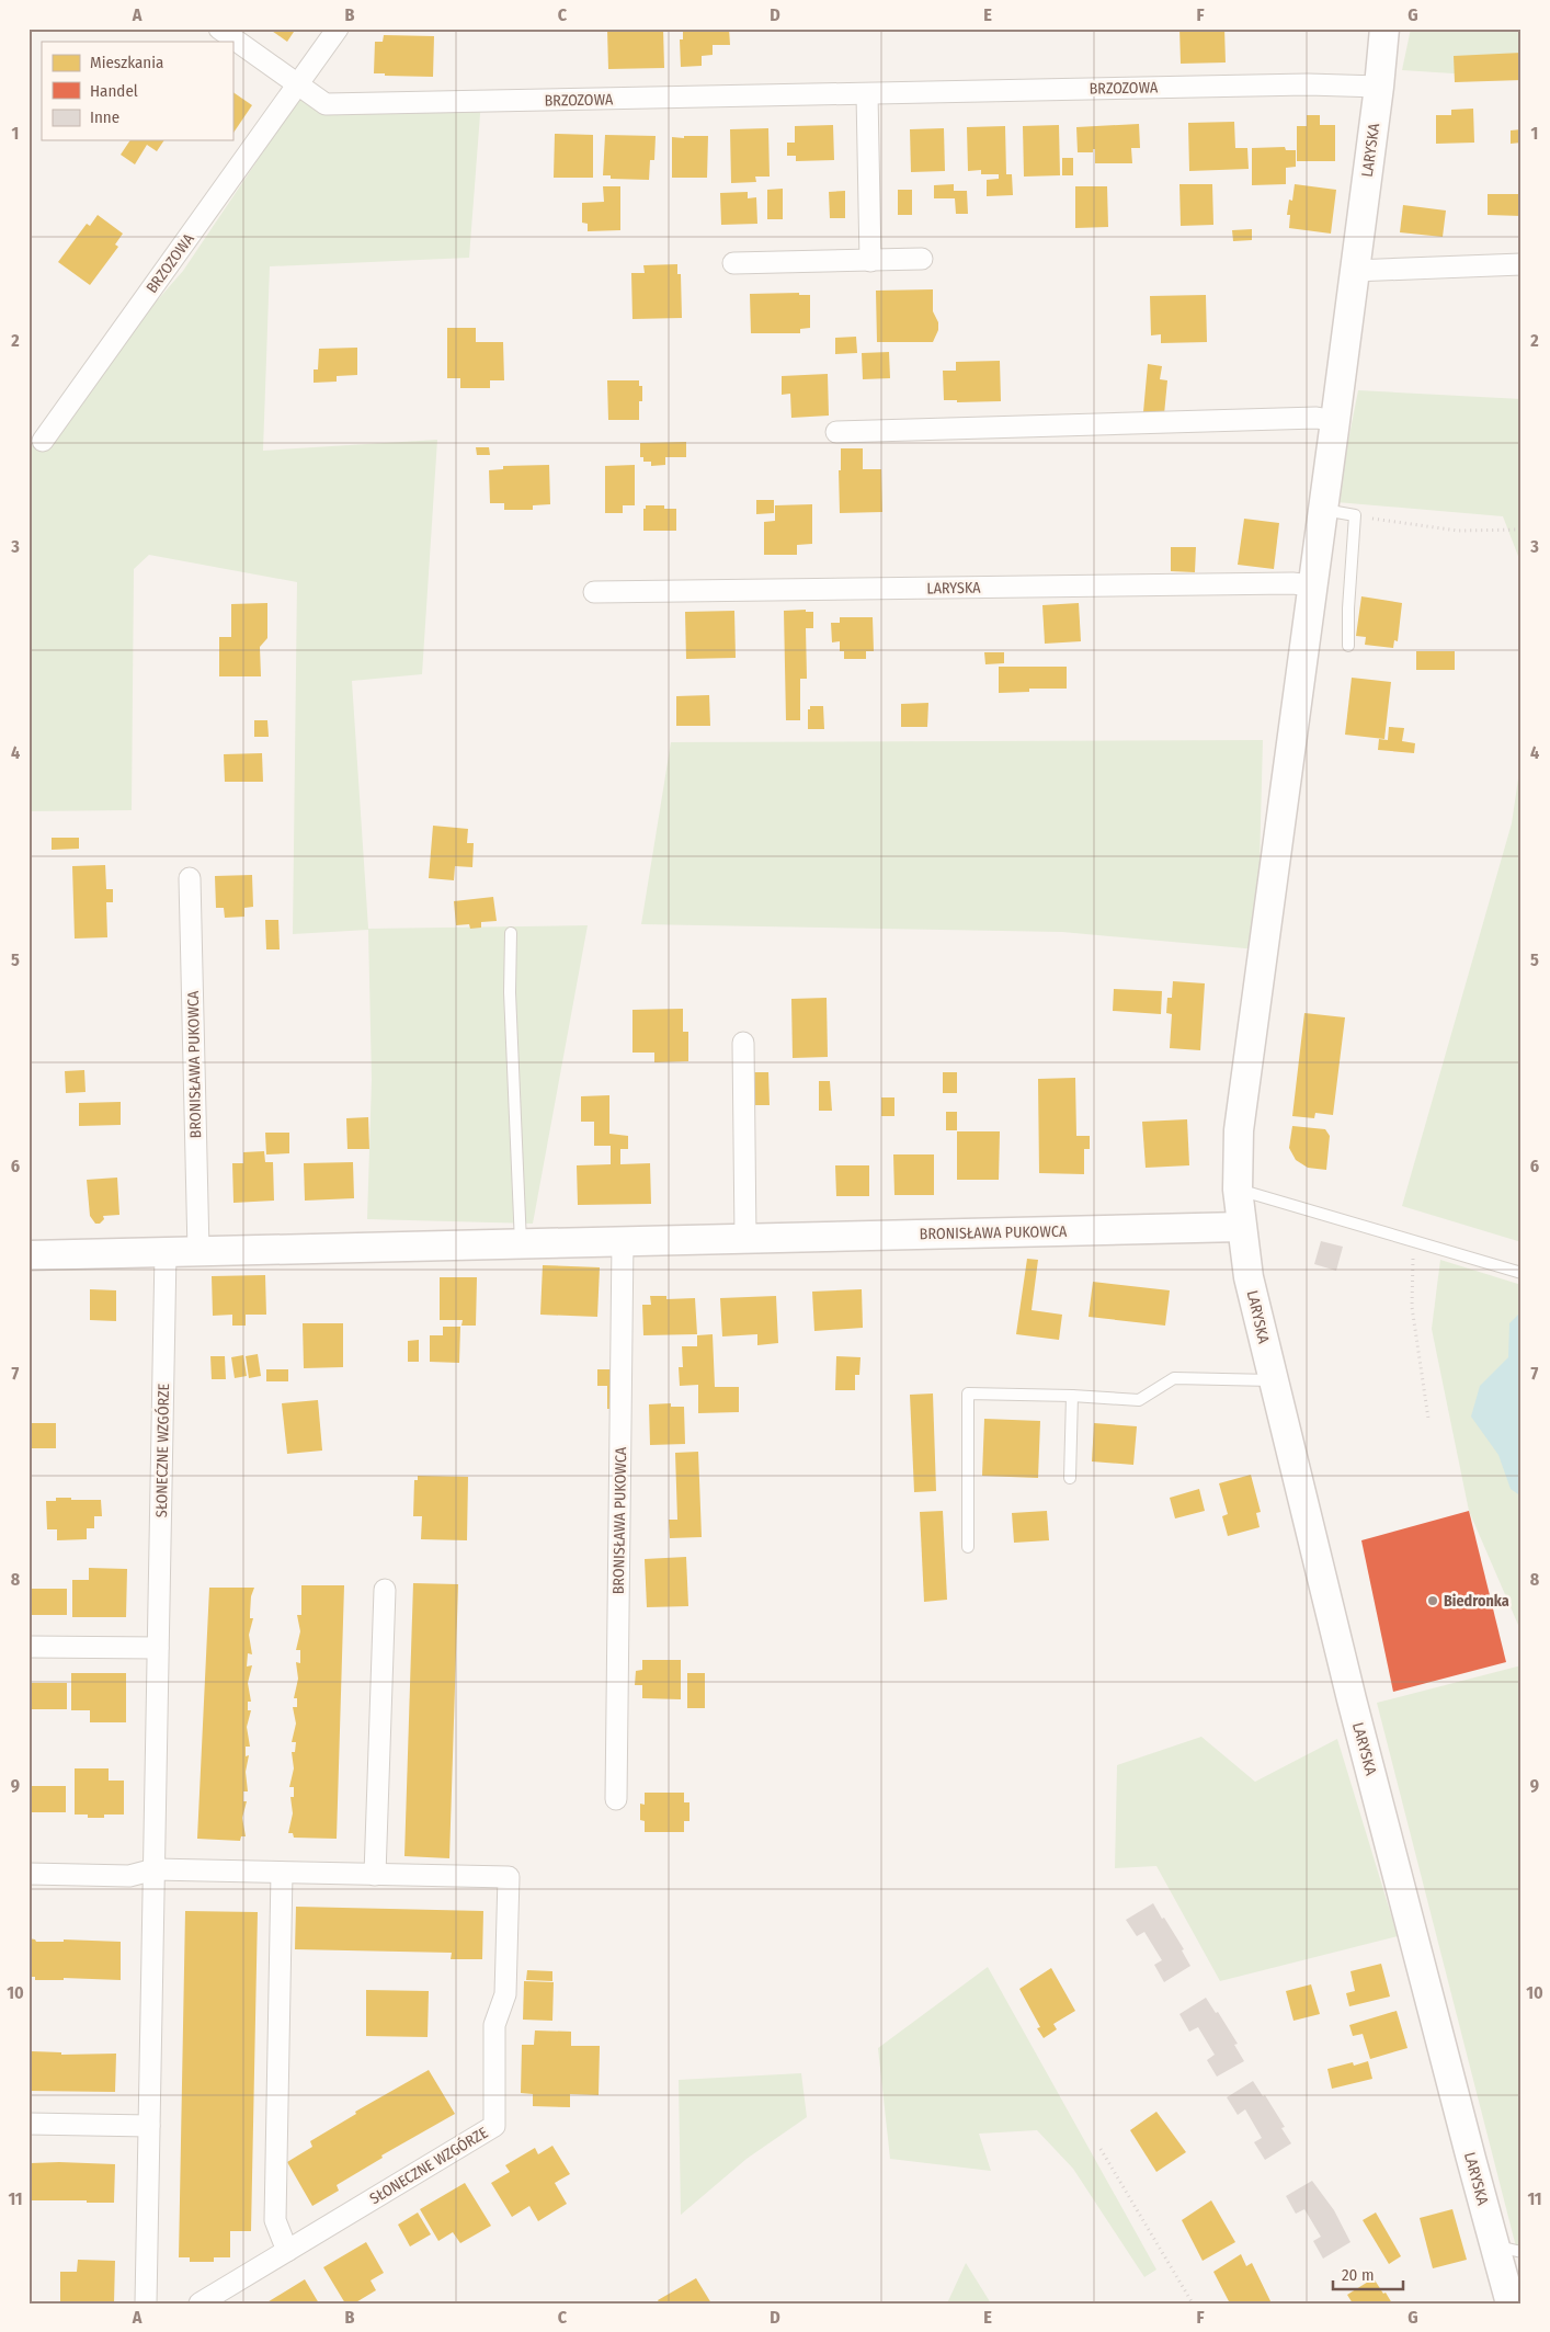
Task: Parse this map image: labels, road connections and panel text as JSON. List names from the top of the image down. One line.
{"streets":{"street":["BRZOZOWA","LARYSKA","BRONISŁAWA PUKOWCA","SŁONECZNE WZGÓRZE"]},"crossings":[["BRZOZOWA","LARYSKA"],["LARYSKA","BRONISŁAWA PUKOWCA"],["BRONISŁAWA PUKOWCA","SŁONECZNE WZGÓRZE"]],"places":["Biedronka"],"legend":["Mieszkania","Handel","Inne"],"scale_bar":"20 m","grid":{"columns":["A","B","C","D","E","F","G"],"rows":["1","2","3","4","5","6","7","8","9","10","11"]}}
